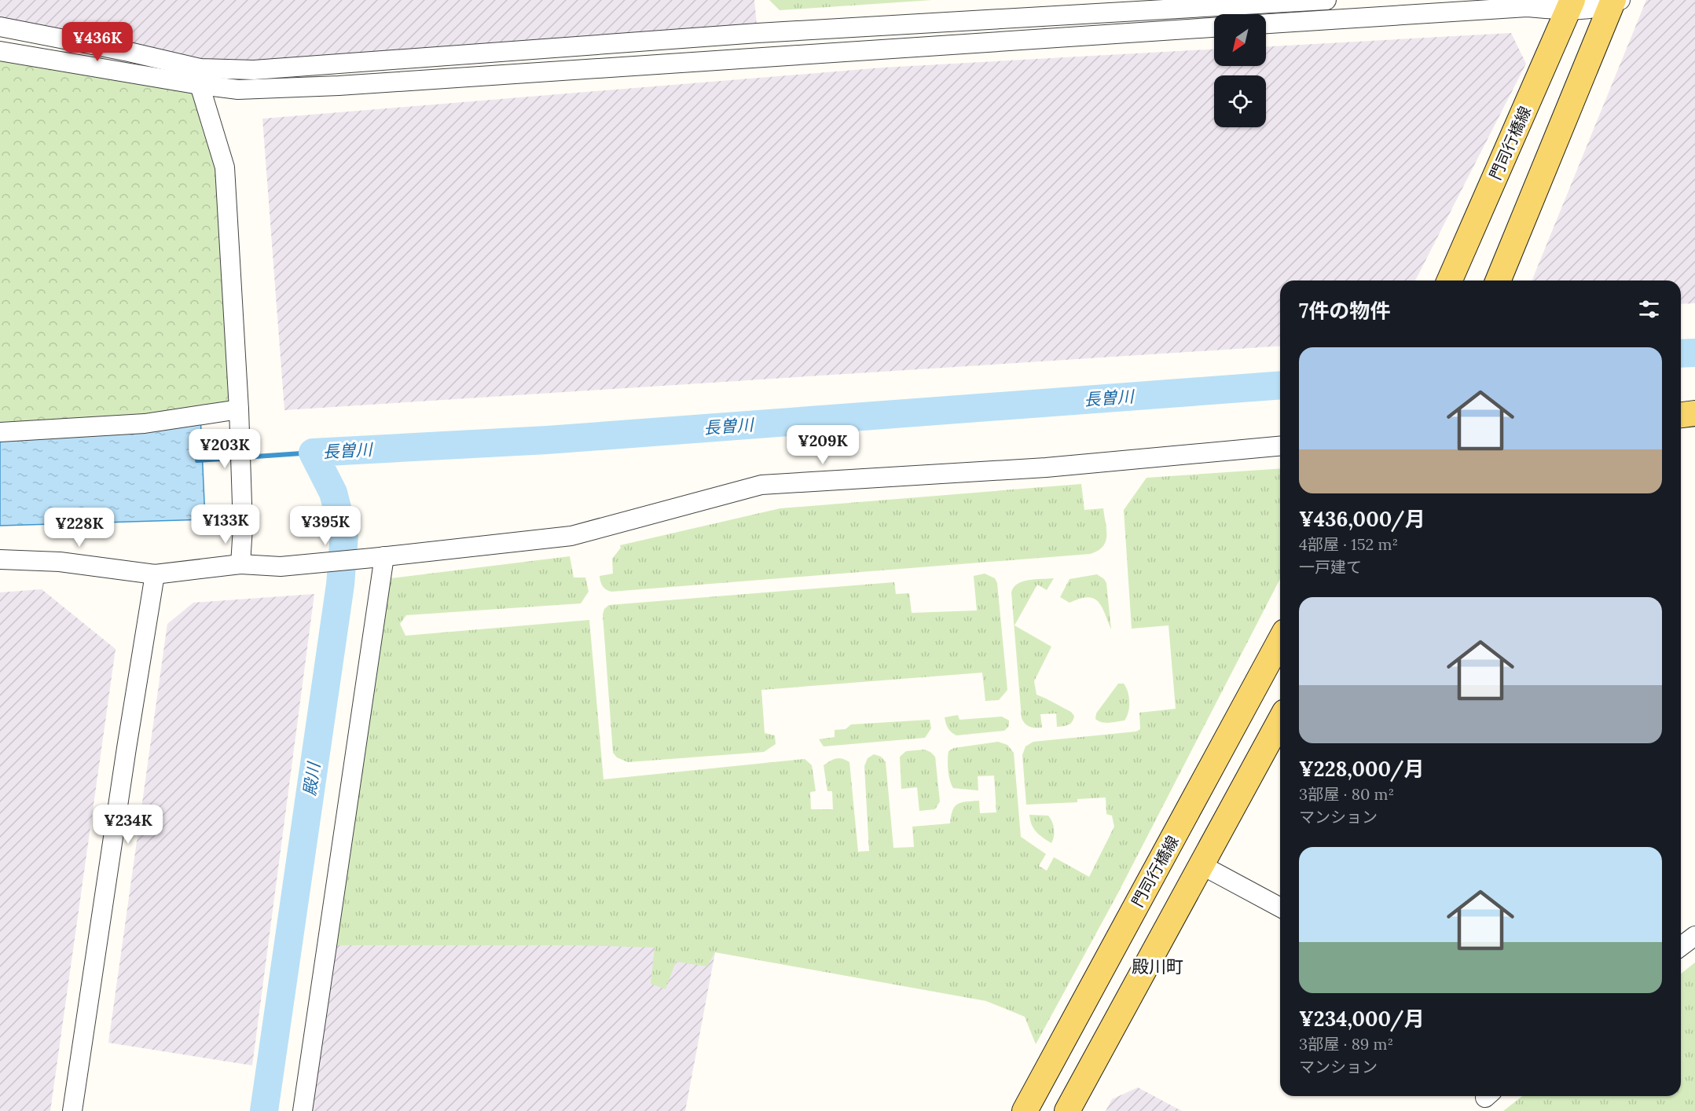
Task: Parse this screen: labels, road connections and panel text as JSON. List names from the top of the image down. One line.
{"streets":{"main road":["門司行橋線"]},"districts":["殿川町"],"water":["長曽川","殿川"],"north":"bottom left","page":{"price":["¥436K","¥209K","¥203K","¥133K","¥395K","¥228K","¥234K"],"heading":"7件の物件","list":[{"name":"¥436,000/月","note":"4部屋 · 152 m² · 一戸建て"},{"name":"¥228,000/月","note":"3部屋 · 80 m² · マンション"},{"name":"¥234,000/月","note":"3部屋 · 89 m² · マンション"}]}}
